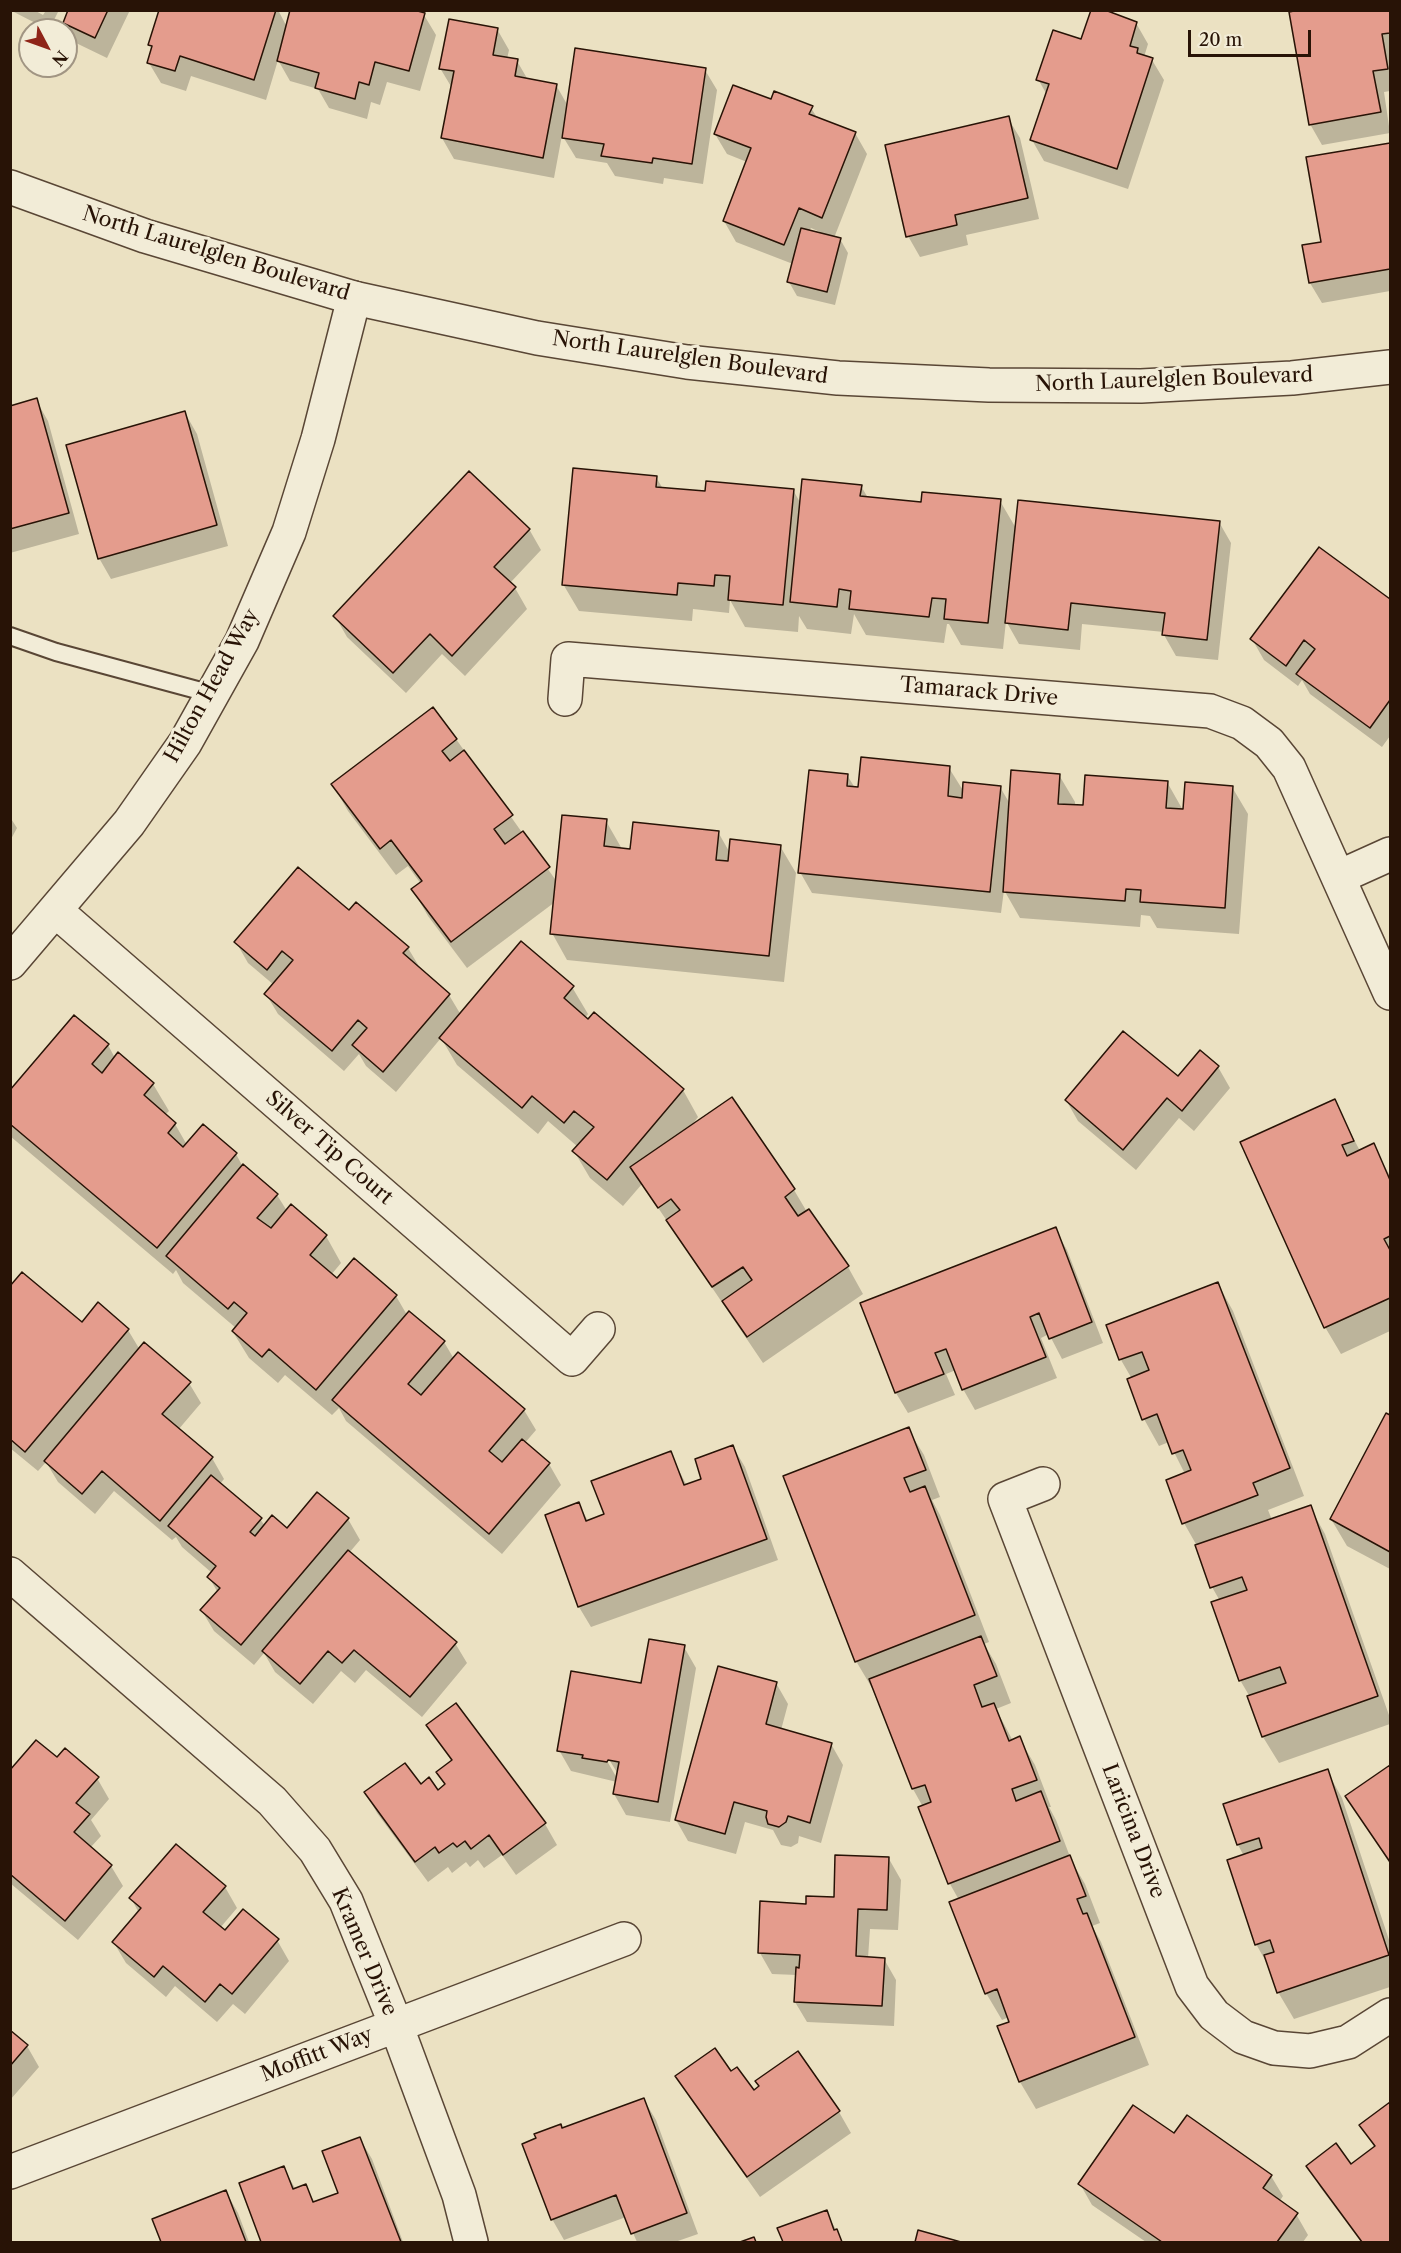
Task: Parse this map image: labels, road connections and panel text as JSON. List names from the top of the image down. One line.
{"streets":{"street":["North Laurelglen Boulevard","Hilton Head Way","Tamarack Drive","Silver Tip Court","Laricina Drive","Kramer Drive","Moffitt Way"]},"crossings":[["North Laurelglen Boulevard","Hilton Head Way"],["Hilton Head Way","Silver Tip Court"],["Kramer Drive","Moffitt Way"]],"scale_bar":"20 m","north":"bottom right"}
